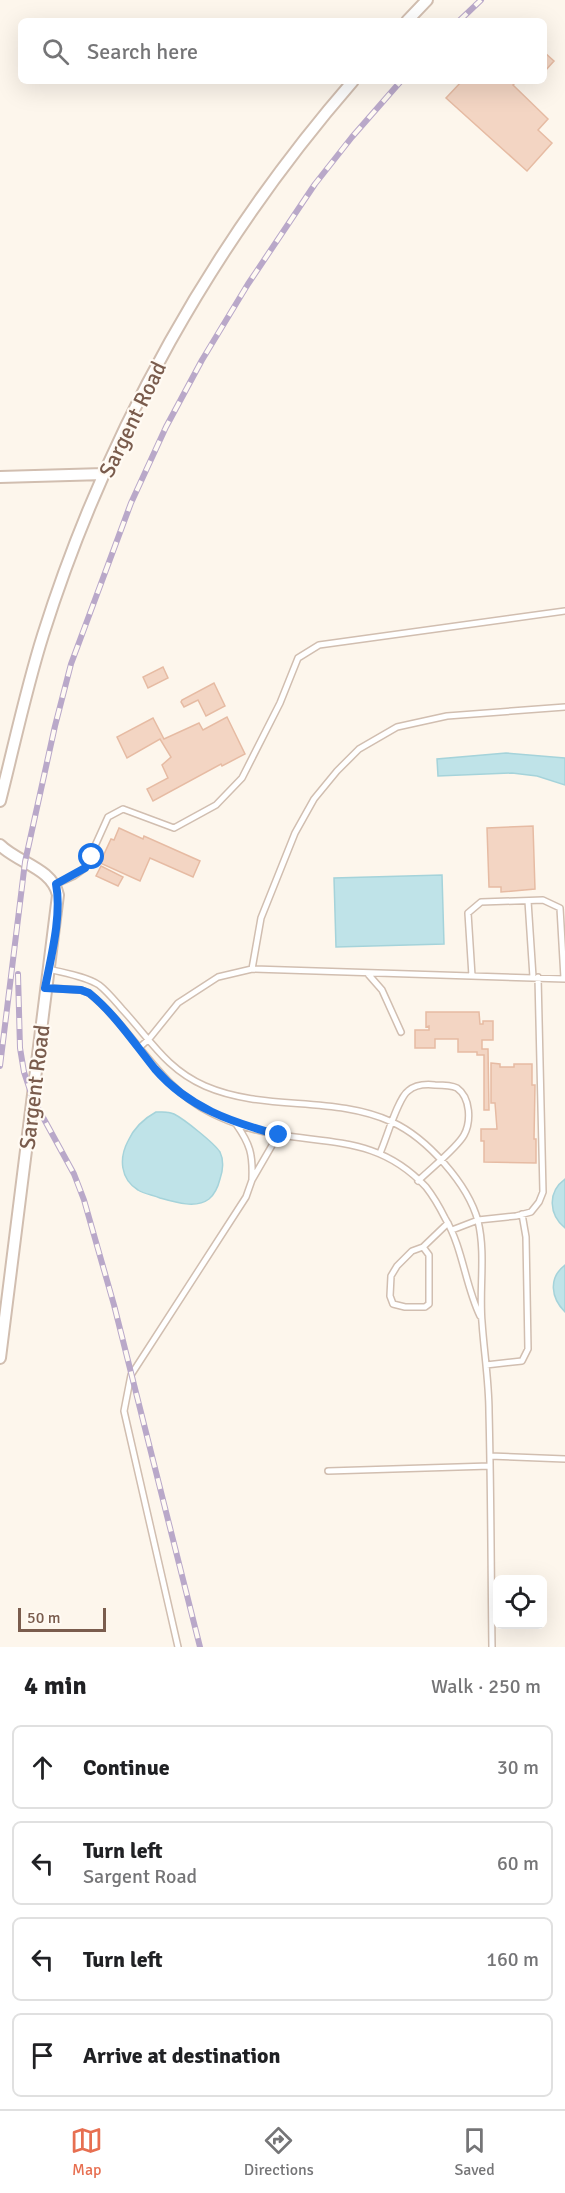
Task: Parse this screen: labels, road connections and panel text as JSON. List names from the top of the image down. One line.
{"streets":{"street":["Sargent Road"]},"scale_bar":"50 m","page":{"search":"Search here","scale":"50 m","heading":["4 min","Walk · 250 m"],"list":[["Continue","30 m"],["Turn left","Sargent Road","60 m"],["Turn left","160 m"],"Arrive at destination"],"nav":["Map","Directions","Saved"]}}
